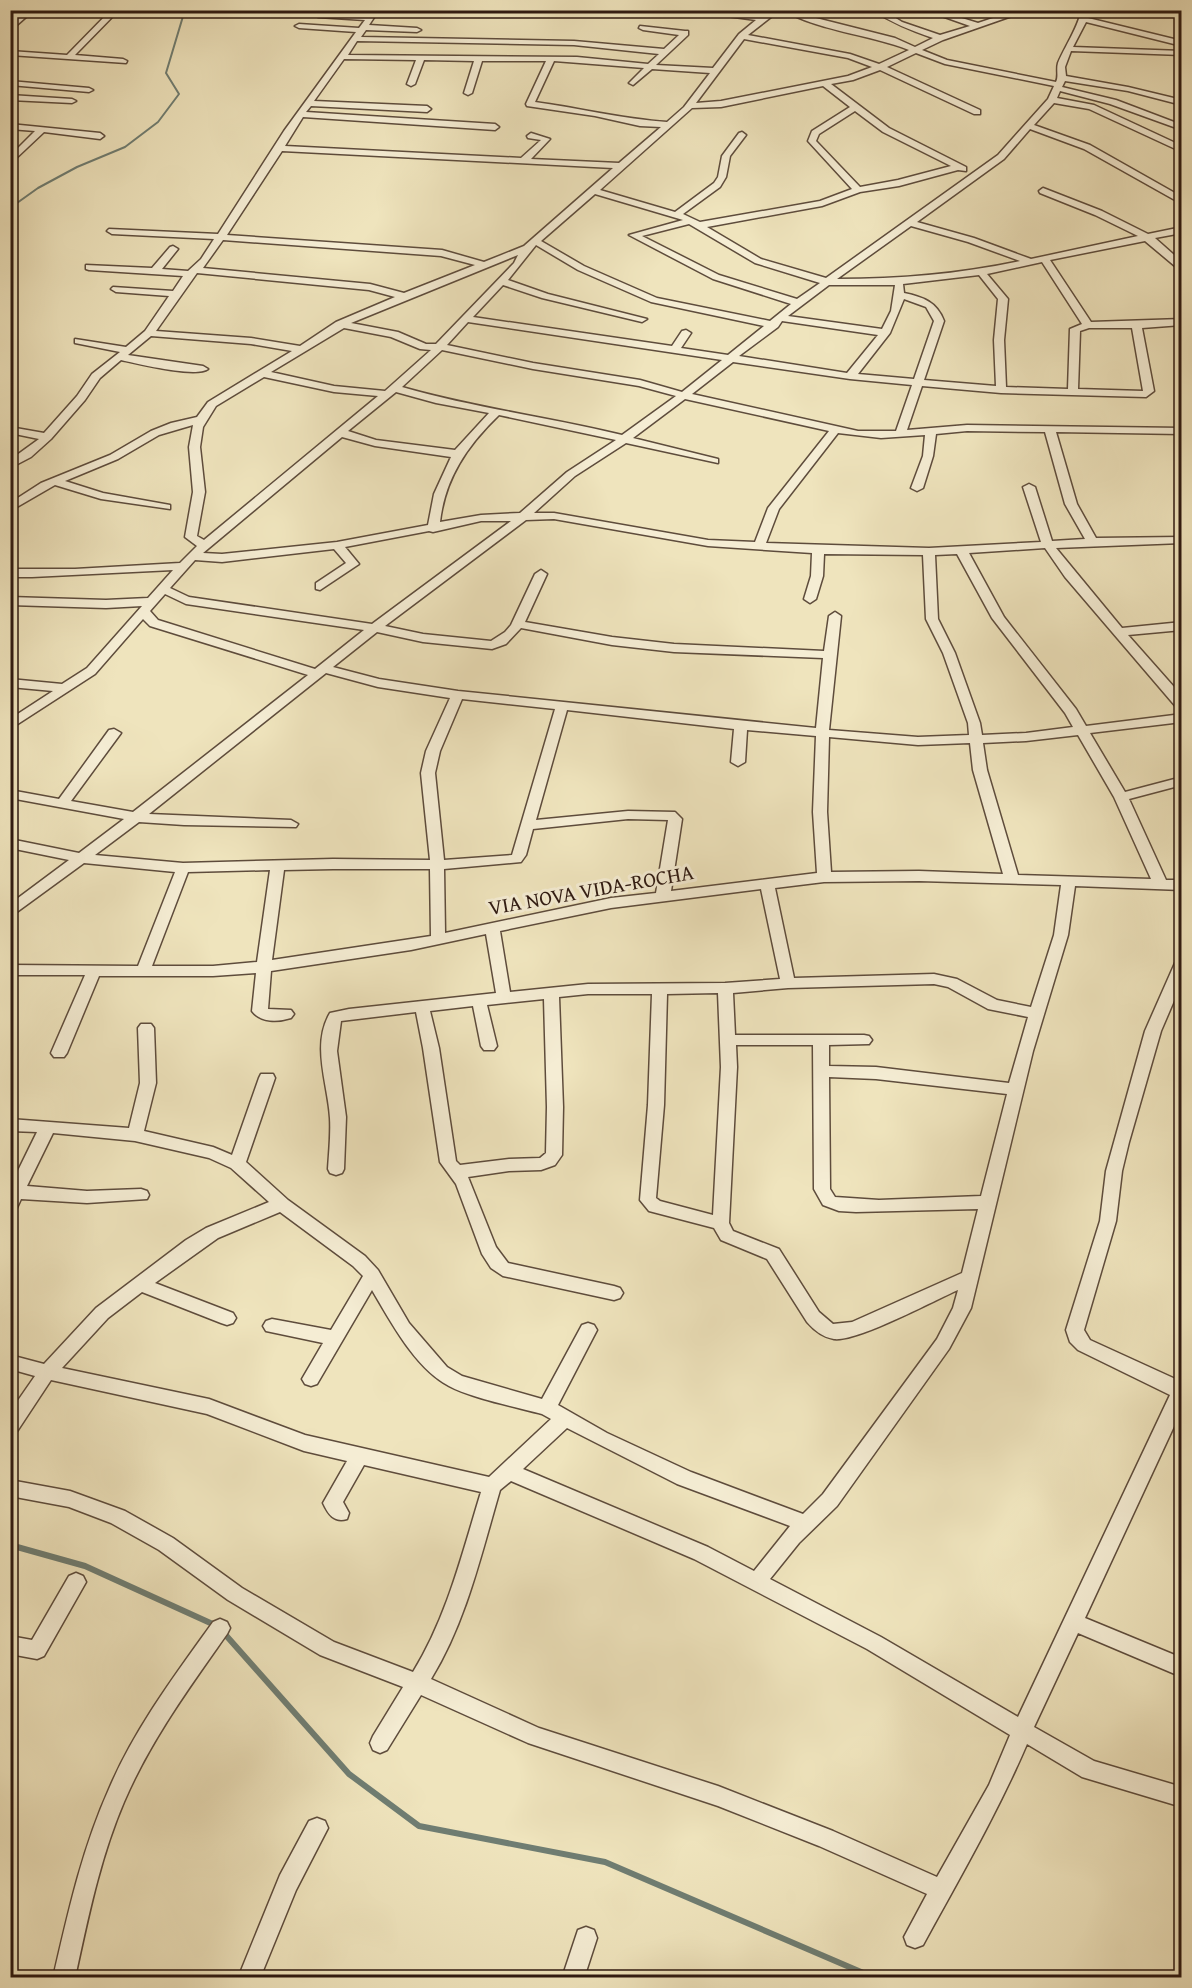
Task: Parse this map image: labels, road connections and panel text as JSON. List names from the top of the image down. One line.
{"streets":{"street":["VIA NOVA VIDA-ROCHA"]}}
